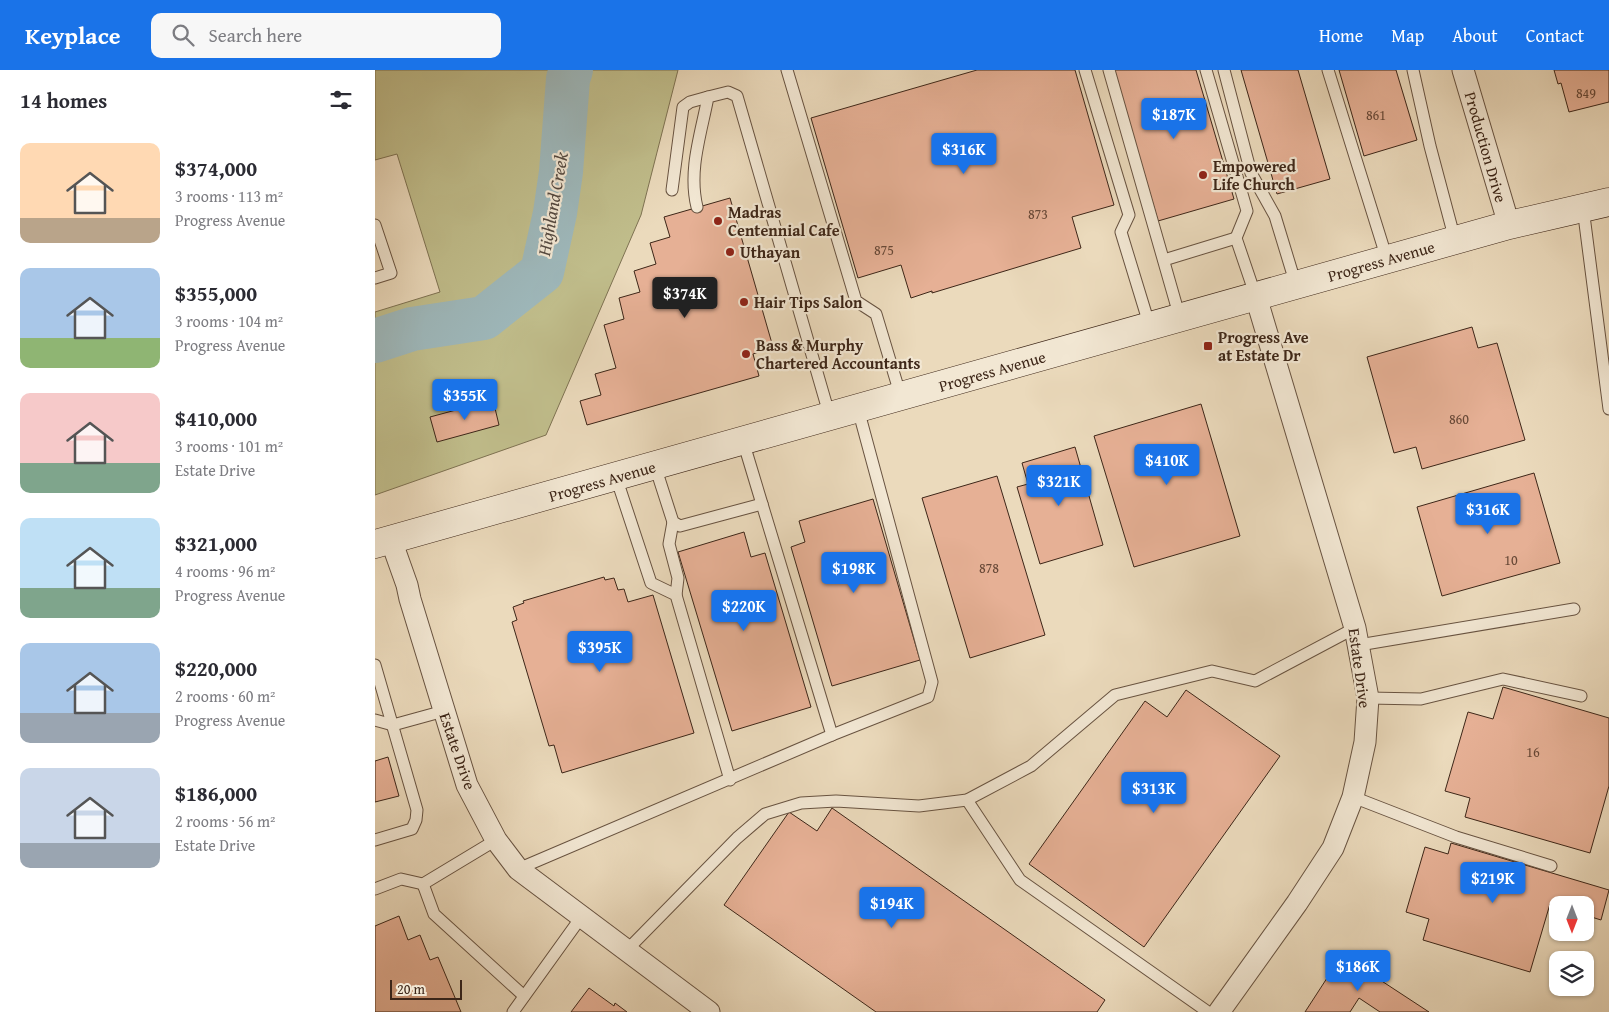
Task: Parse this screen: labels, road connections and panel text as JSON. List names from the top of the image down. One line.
{"streets":{"main road":["Progress Avenue"],"street":["Production Drive","Estate Drive"]},"crossings":[["Production Drive","Progress Avenue"],["Progress Avenue","Estate Drive"]],"water":["Highland Creek"],"places":{"other":["Empowered Life Church","Madras Centennial Cafe","Uthayan","Hair Tips Salon","Bass & Murphy Chartered Accountants"],"transit":["Progress Ave at Estate Dr"]},"house_numbers":["849","861","873","875","860","10","878","16"],"scale_bar":"20 m","north":"bottom","page":{"header":"Keyplace","search":"Search here","nav":["Home","Map","About","Contact"],"heading":"14 homes","price":["$187K","$316K","$374K","$355K","$410K","$321K","$316K","$198K","$220K","$395K","$313K","$219K","$194K","$186K"],"list":[{"name":"$374,000","note":"3 rooms · 113 m² · Progress Avenue"},{"name":"$355,000","note":"3 rooms · 104 m² · Progress Avenue"},{"name":"$410,000","note":"3 rooms · 101 m² · Estate Drive"},{"name":"$321,000","note":"4 rooms · 96 m² · Progress Avenue"},{"name":"$220,000","note":"2 rooms · 60 m² · Progress Avenue"},{"name":"$186,000","note":"2 rooms · 56 m² · Estate Drive"}],"scale":"20 m"}}
